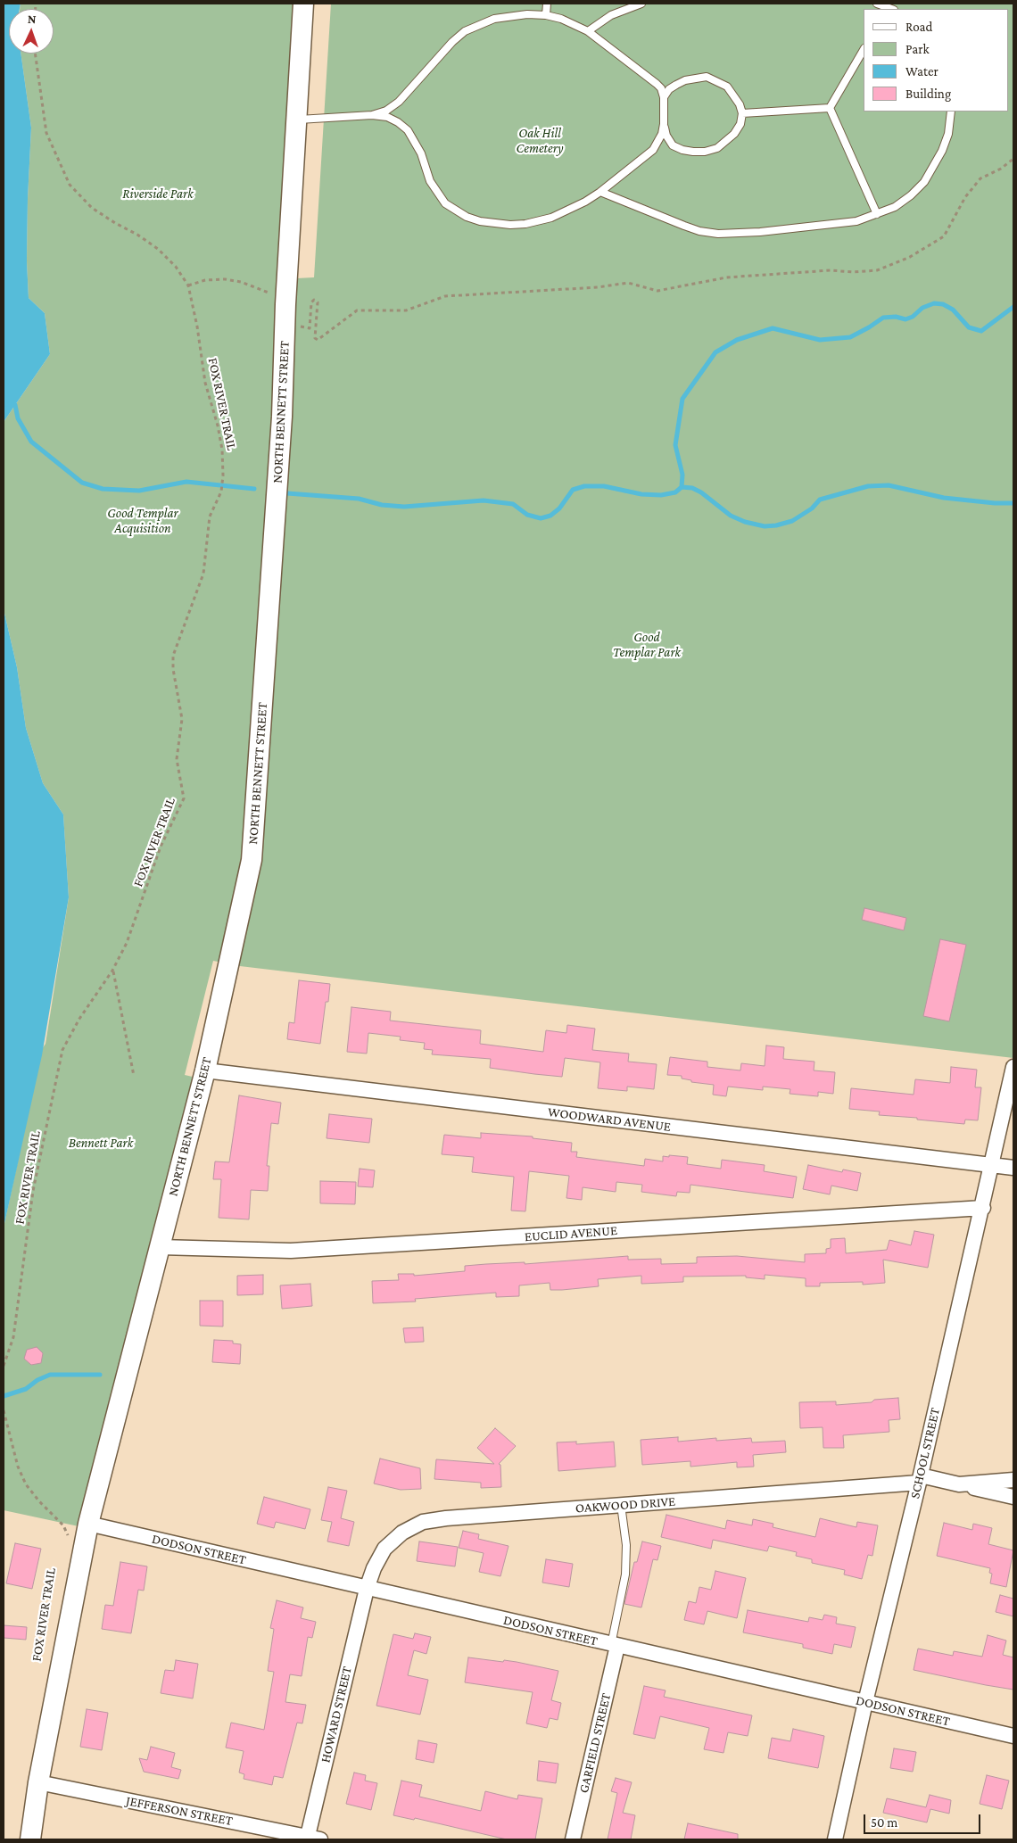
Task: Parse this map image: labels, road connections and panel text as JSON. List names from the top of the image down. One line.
{"streets":{"main road":["NORTH BENNETT STREET"],"street":["WOODWARD AVENUE","EUCLID AVENUE","SCHOOL STREET","OAKWOOD DRIVE","DODSON STREET","HOWARD STREET","GARFIELD STREET","JEFFERSON STREET"],"path":["FOX RIVER TRAIL"]},"crossings":[["NORTH BENNETT STREET","WOODWARD AVENUE"],["NORTH BENNETT STREET","EUCLID AVENUE"],["NORTH BENNETT STREET","DODSON STREET"],["NORTH BENNETT STREET","JEFFERSON STREET"],["WOODWARD AVENUE","SCHOOL STREET"],["EUCLID AVENUE","SCHOOL STREET"],["SCHOOL STREET","OAKWOOD DRIVE"],["SCHOOL STREET","DODSON STREET"],["OAKWOOD DRIVE","DODSON STREET"],["OAKWOOD DRIVE","HOWARD STREET"],["DODSON STREET","HOWARD STREET"],["DODSON STREET","GARFIELD STREET"],["HOWARD STREET","JEFFERSON STREET"]],"parks":["Oak Hill Cemetery","Riverside Park","Good Templar Acquisition","Good Templar Park","Bennett Park"],"legend":["Road","Park","Water","Building"],"scale_bar":"50 m","north":"top"}
